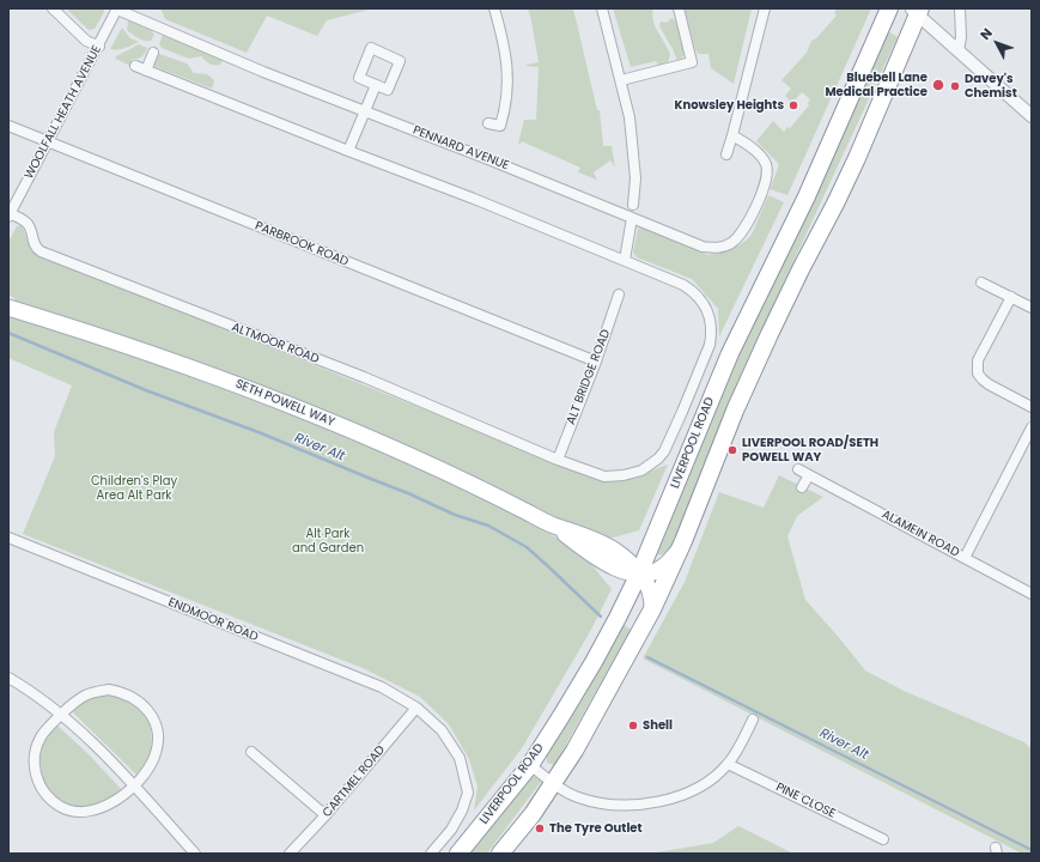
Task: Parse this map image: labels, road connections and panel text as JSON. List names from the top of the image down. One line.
{"streets":{"highway":["LIVERPOOL ROAD"],"main road":["SETH POWELL WAY"],"street":["WOOLFALL HEATH AVENUE","PENNARD AVENUE","PARBROOK ROAD","ALTMOOR ROAD","ALT BRIDGE ROAD","ALAMEIN ROAD","ENDMOOR ROAD","CARTMEL ROAD","PINE CLOSE"]},"crossings":[["WOOLFALL HEATH AVENUE","PENNARD AVENUE"],["WOOLFALL HEATH AVENUE","PARBROOK ROAD"],["WOOLFALL HEATH AVENUE","ALTMOOR ROAD"],["PARBROOK ROAD","ALT BRIDGE ROAD"],["ALTMOOR ROAD","ALT BRIDGE ROAD"],["ALTMOOR ROAD","LIVERPOOL ROAD"],["ALT BRIDGE ROAD","LIVERPOOL ROAD"],["SETH POWELL WAY","LIVERPOOL ROAD"],["LIVERPOOL ROAD","ENDMOOR ROAD"],["LIVERPOOL ROAD","CARTMEL ROAD"],["ENDMOOR ROAD","CARTMEL ROAD"]],"water":["River Alt"],"parks":["Children's Play Area Alt Park","Alt Park and Garden"],"places":["Bluebell Lane Medical Practice","Davey's Chemist","Knowsley Heights","LIVERPOOL ROAD/SETH POWELL WAY","Shell","The Tyre Outlet"],"north":"top left"}
